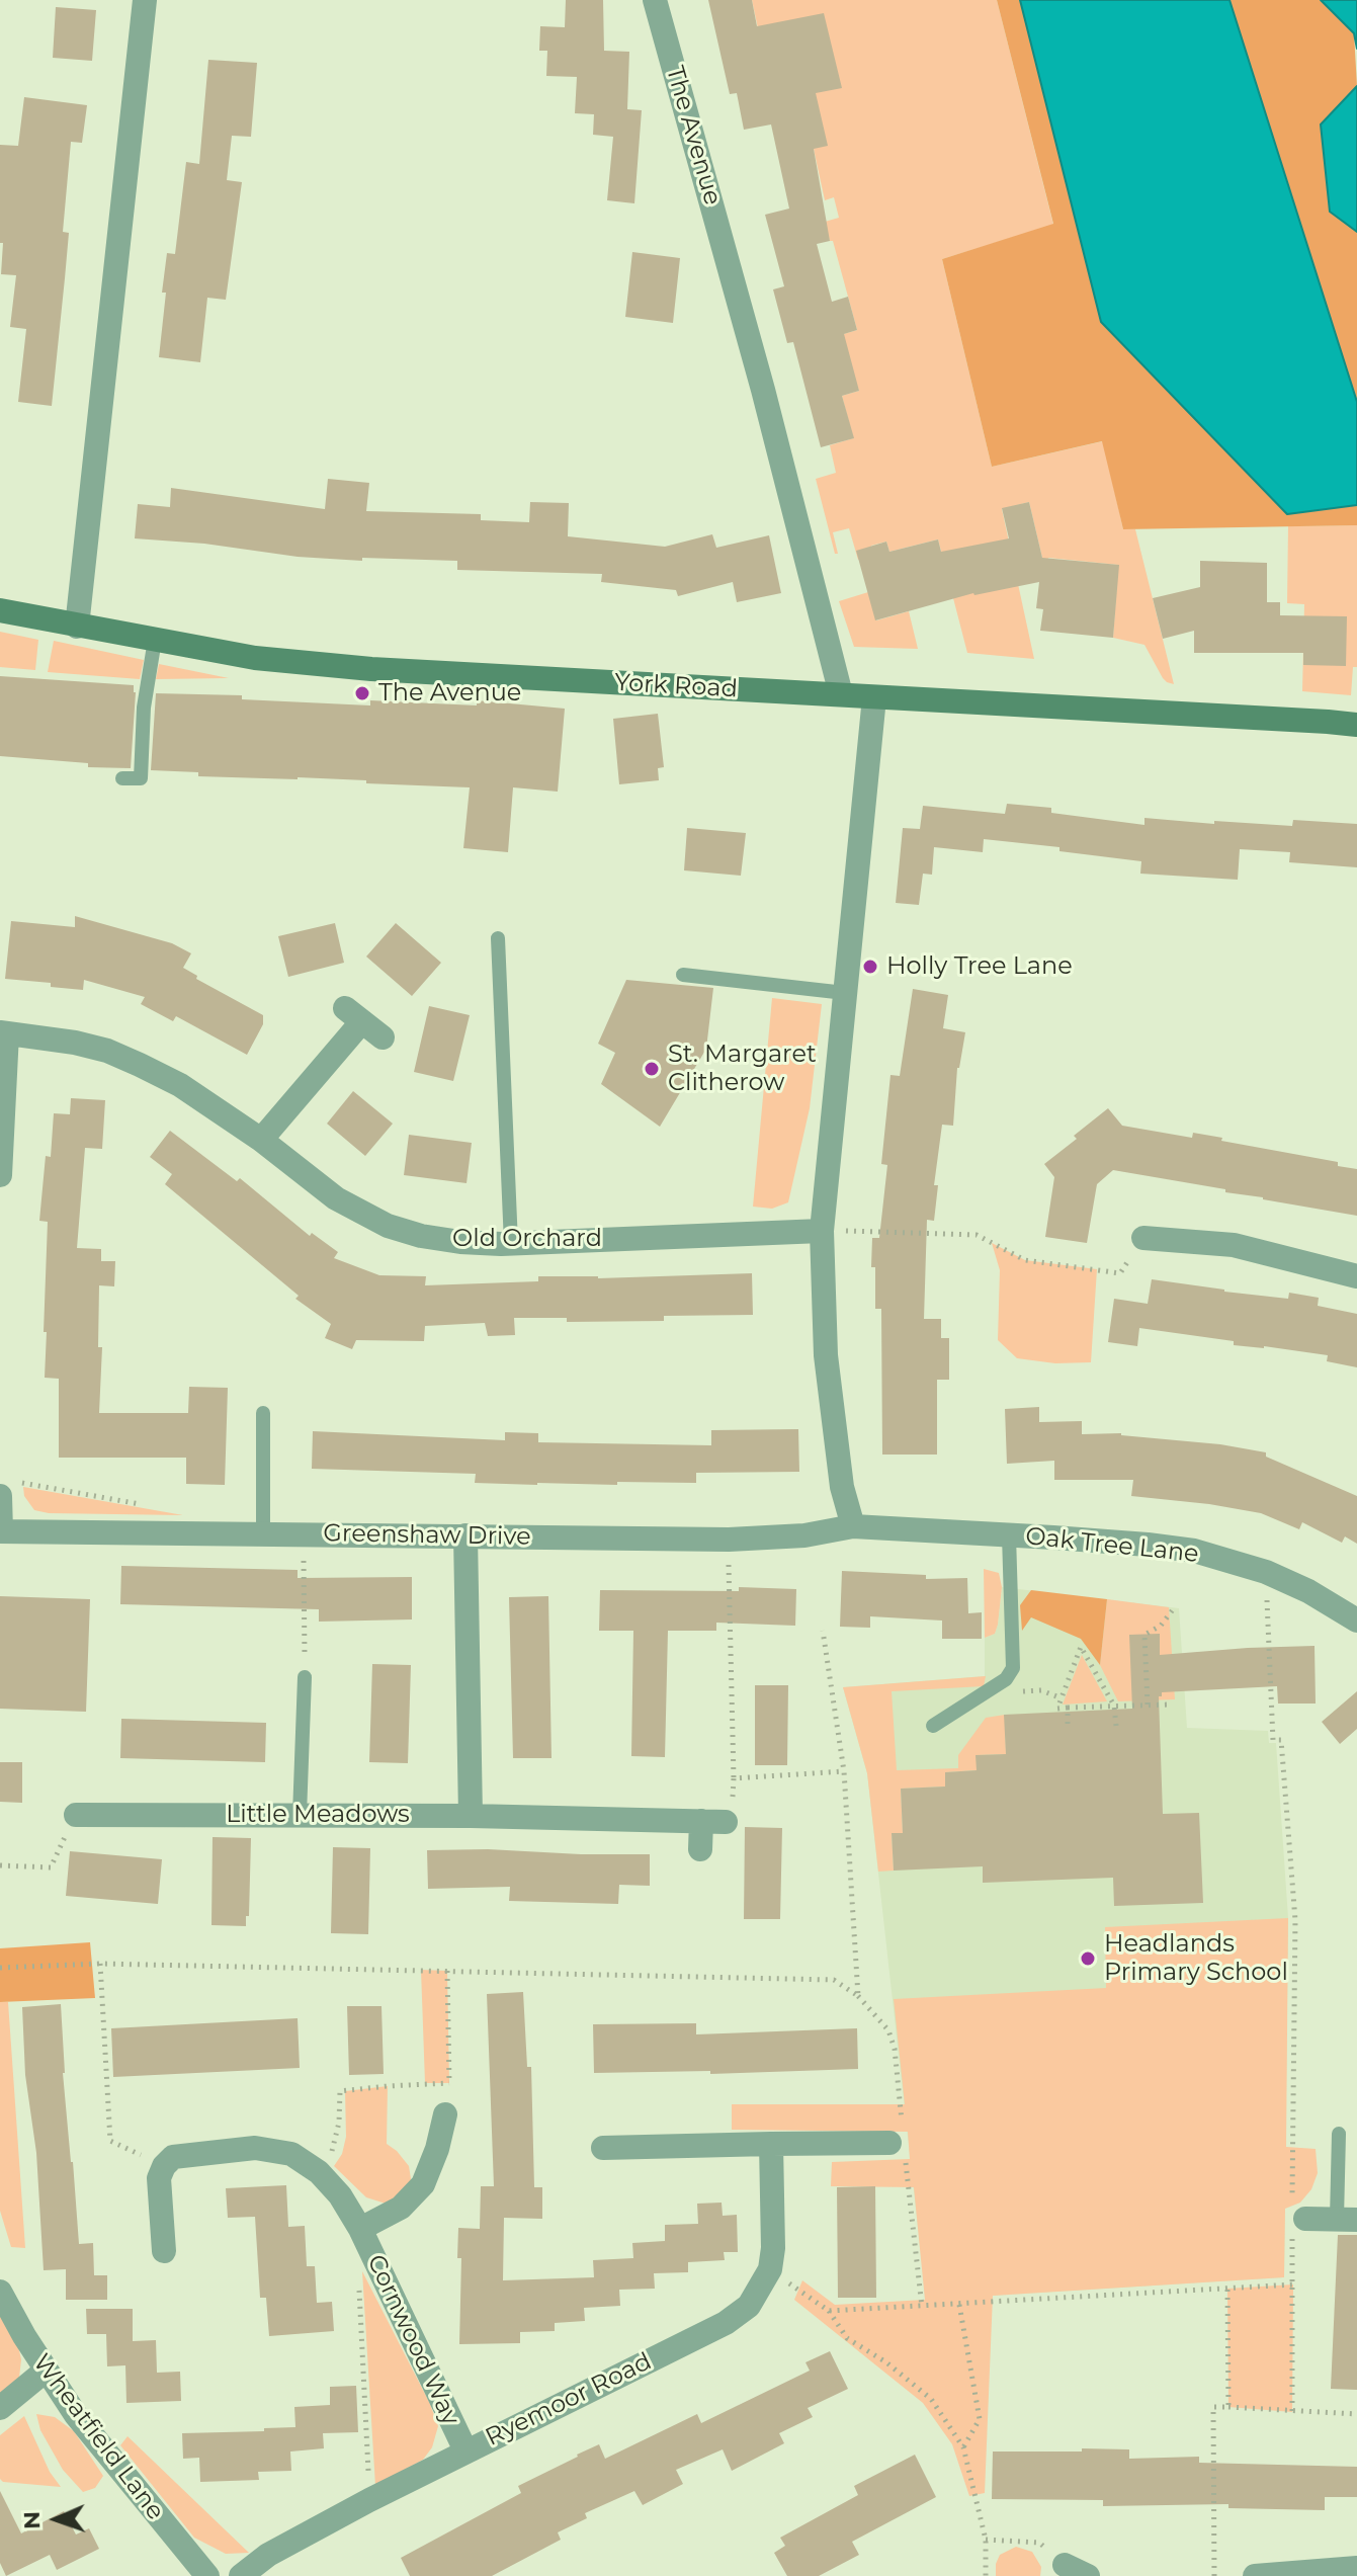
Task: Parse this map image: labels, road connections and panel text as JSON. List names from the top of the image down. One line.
{"streets":{"street":["The Avenue","York Road","Old Orchard","Greenshaw Drive","Oak Tree Lane","Little Meadows","Cornwood Way","Ryemoor Road","Wheatfield Lane"]},"crossings":[["The Avenue","York Road"],["Greenshaw Drive","Oak Tree Lane"],["Cornwood Way","Ryemoor Road"]],"places":["The Avenue","Holly Tree Lane","St. Margaret Clitherow","Headlands Primary School"],"north":"left"}
